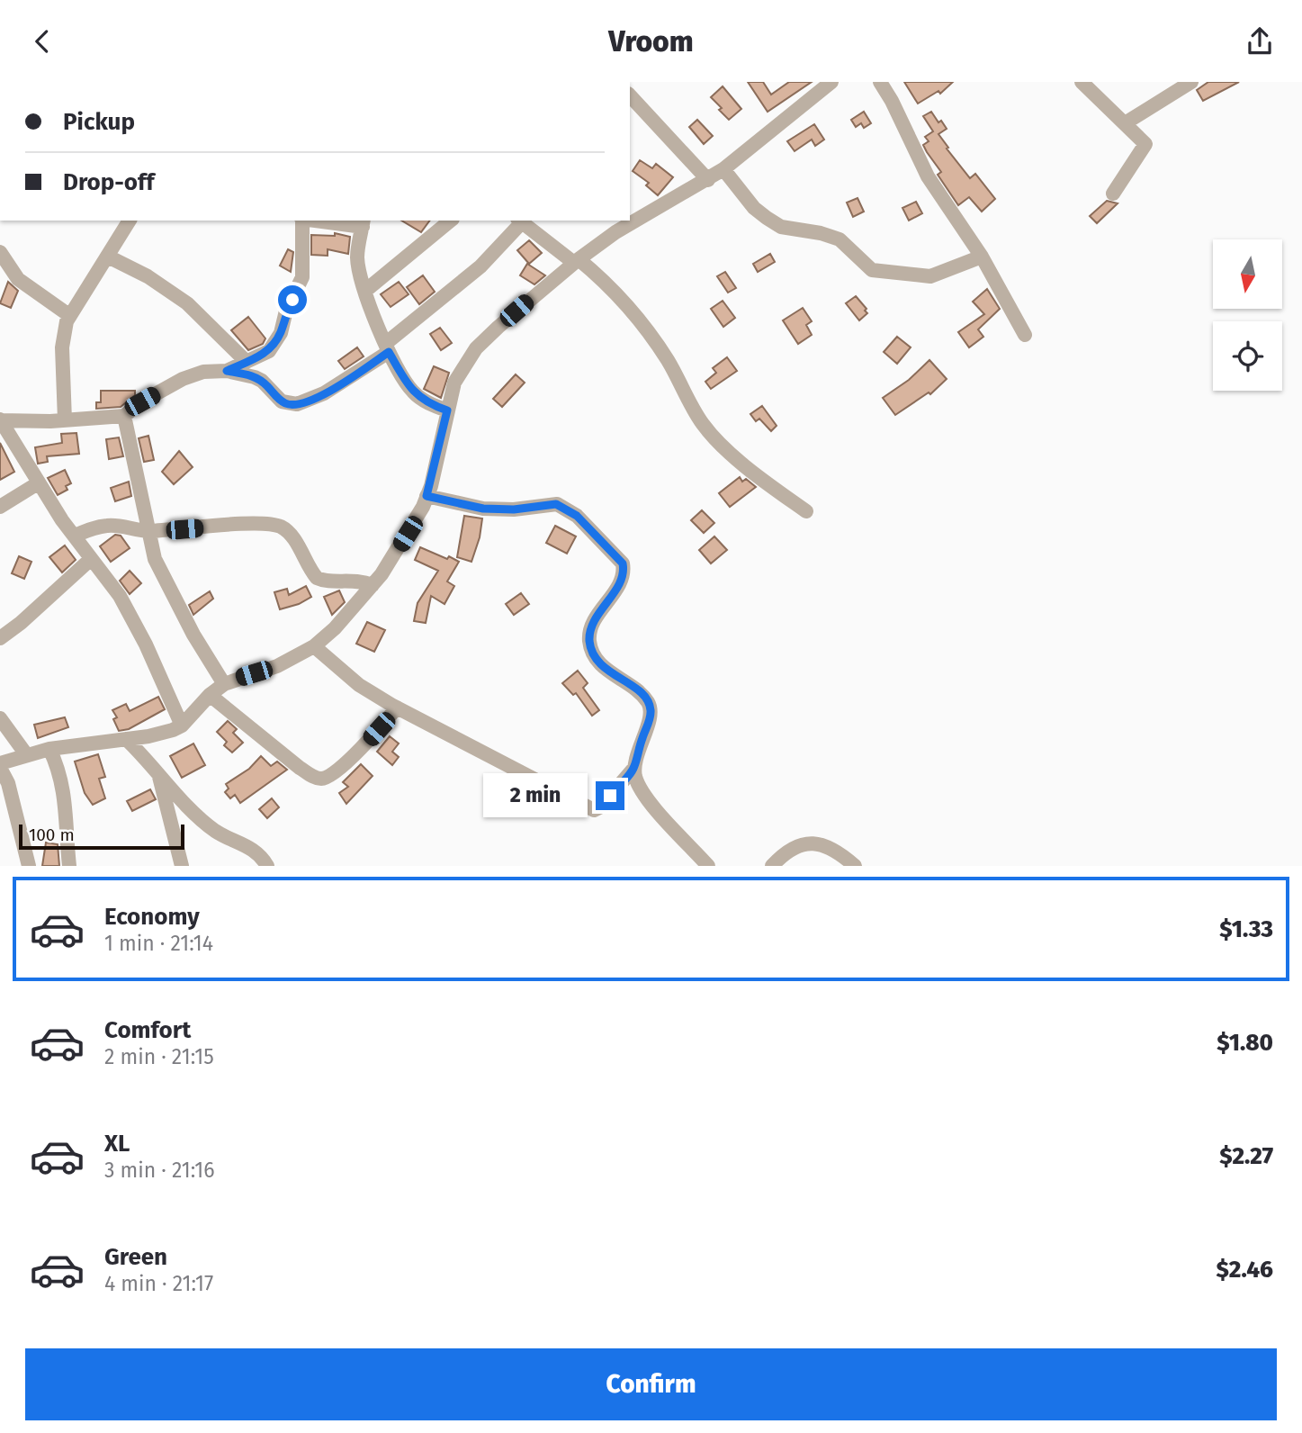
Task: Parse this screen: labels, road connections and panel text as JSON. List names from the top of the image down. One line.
{"scale_bar":"100 m","north":"bottom","page":{"header":"Vroom","banner":["Pickup","Drop-off"],"bubble":"2 min","scale":"100 m","list":[{"name":"Economy","note":"1 min · 21:14","value":"$1.33"},{"name":"Comfort","note":"2 min · 21:15","value":"$1.80"},{"name":"XL","note":"3 min · 21:16","value":"$2.27"},{"name":"Green","note":"4 min · 21:17","value":"$2.46"}],"buttons":"Confirm"}}
